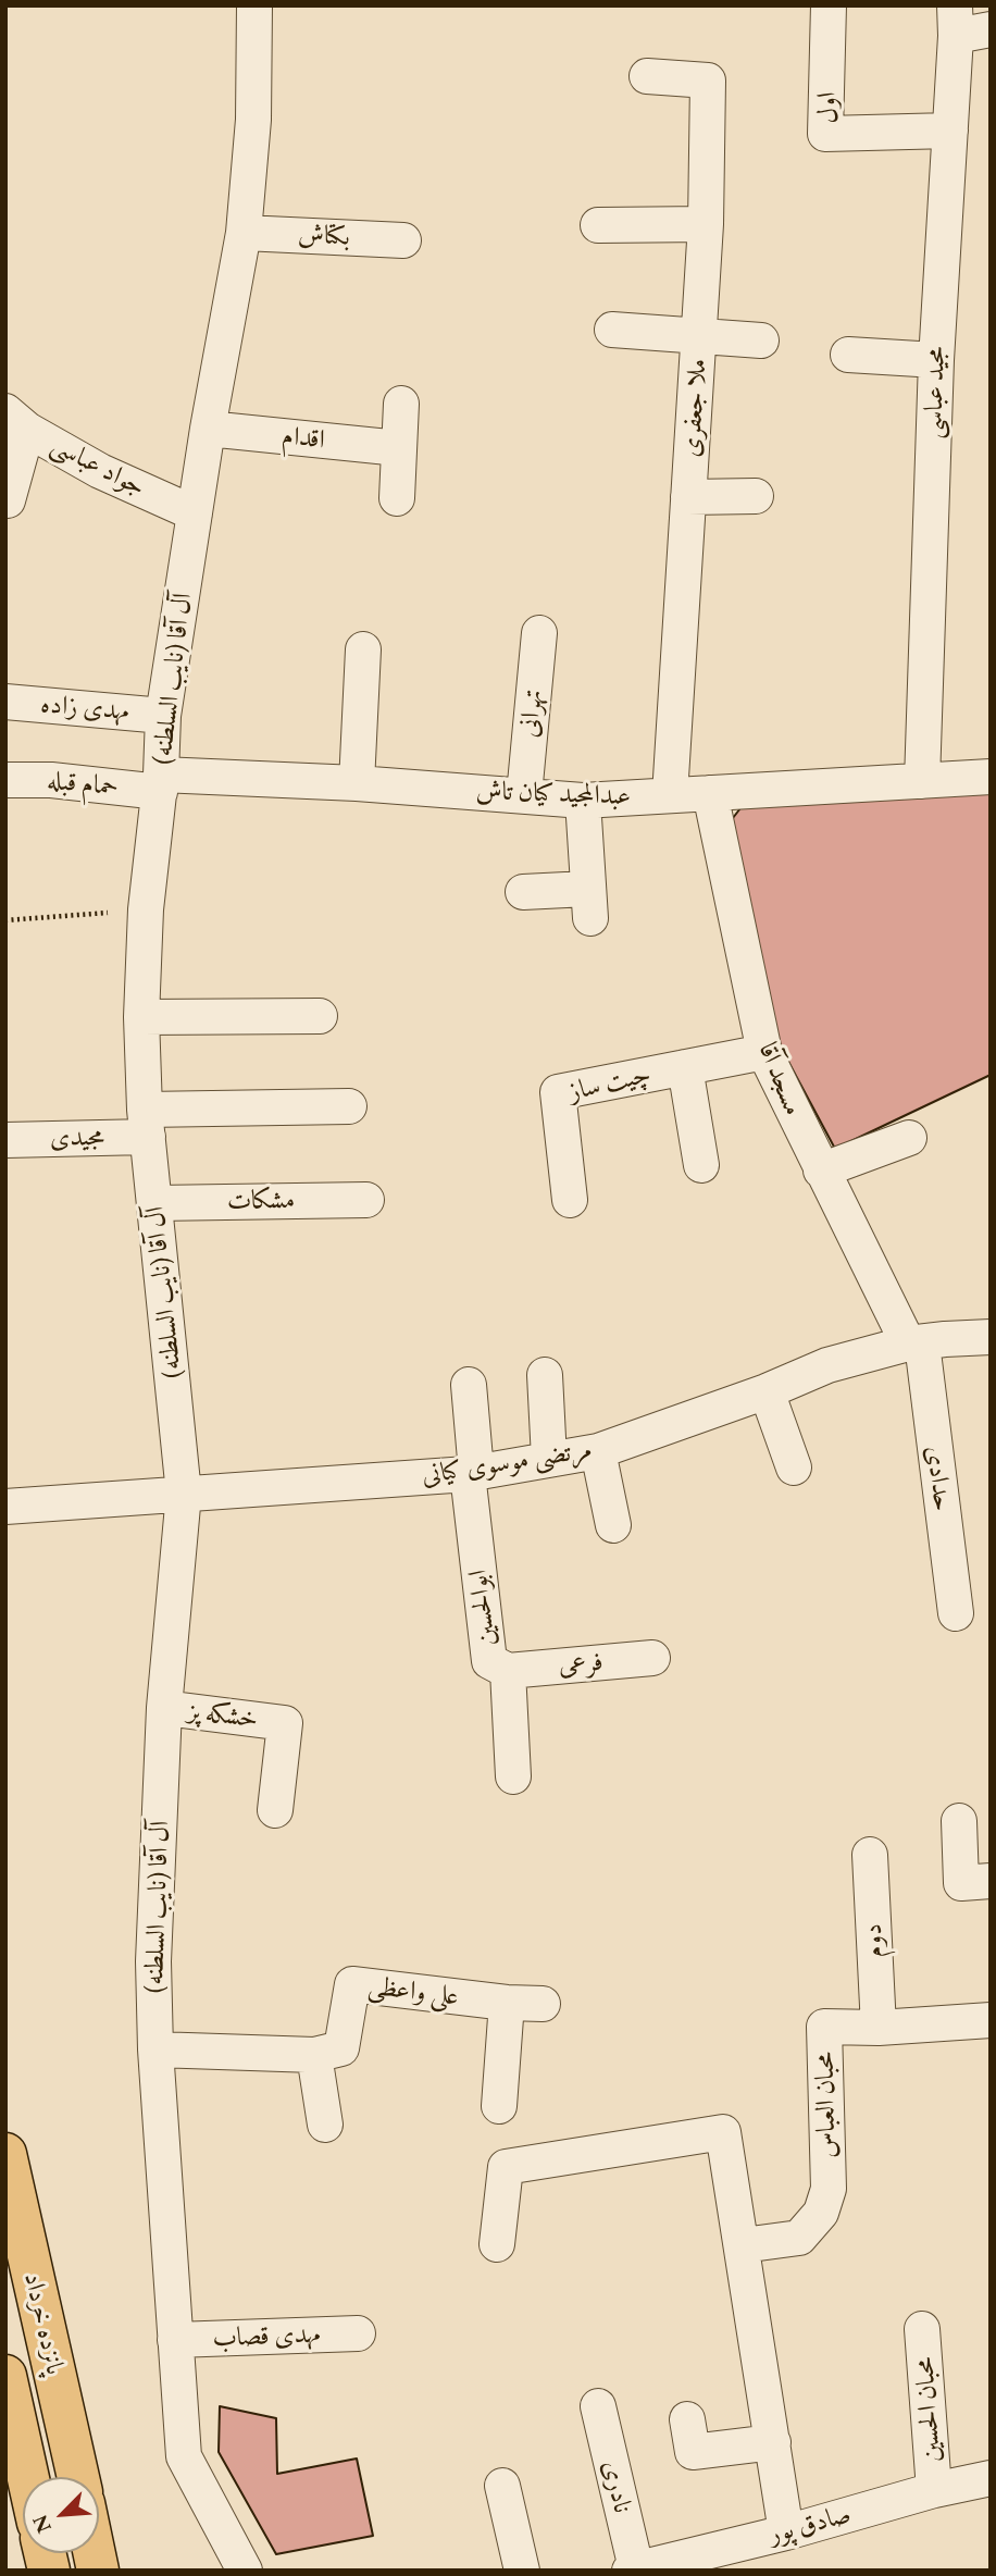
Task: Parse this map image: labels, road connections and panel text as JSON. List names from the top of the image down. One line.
{"streets":{"main road":["پانزده خرداد"],"street":["اول","بکتاش","مجید عباسی","ملا جعفری","اقدام","جواد عباسی","آل آقا (نایب السلطنه)","مهدی زاده","تهرانی","حمام قبله","عبدالمجید کیان تاش","مسجد آقا","چیت ساز","مجیدی","مشکات","مرتضی موسوی کیانی","حدادی","ابوالحسین","فرعی","خشکه پز","دوم","علی واعظی","محبان العباس","مهدی قصاب","محبان الحسین","نادری","صادق پور"]},"crossings":[["اول","مجید عباسی"],["بکتاش","آل آقا (نایب السلطنه)"],["مجید عباسی","عبدالمجید کیان تاش"],["ملا جعفری","عبدالمجید کیان تاش"],["اقدام","آل آقا (نایب السلطنه)"],["جواد عباسی","آل آقا (نایب السلطنه)"],["آل آقا (نایب السلطنه)","مهدی زاده"],["آل آقا (نایب السلطنه)","حمام قبله"],["آل آقا (نایب السلطنه)","عبدالمجید کیان تاش"],["آل آقا (نایب السلطنه)","مجیدی"],["آل آقا (نایب السلطنه)","مشکات"],["آل آقا (نایب السلطنه)","مرتضی موسوی کیانی"],["آل آقا (نایب السلطنه)","خشکه پز"],["آل آقا (نایب السلطنه)","مهدی قصاب"],["تهرانی","عبدالمجید کیان تاش"],["حمام قبله","عبدالمجید کیان تاش"],["عبدالمجید کیان تاش","مسجد آقا"],["مسجد آقا","چیت ساز"],["مسجد آقا","مرتضی موسوی کیانی"],["مسجد آقا","حدادی"],["مرتضی موسوی کیانی","حدادی"],["مرتضی موسوی کیانی","ابوالحسین"],["ابوالحسین","فرعی"],["دوم","محبان العباس"],["محبان الحسین","صادق پور"],["نادری","صادق پور"]],"north":"bottom left"}
